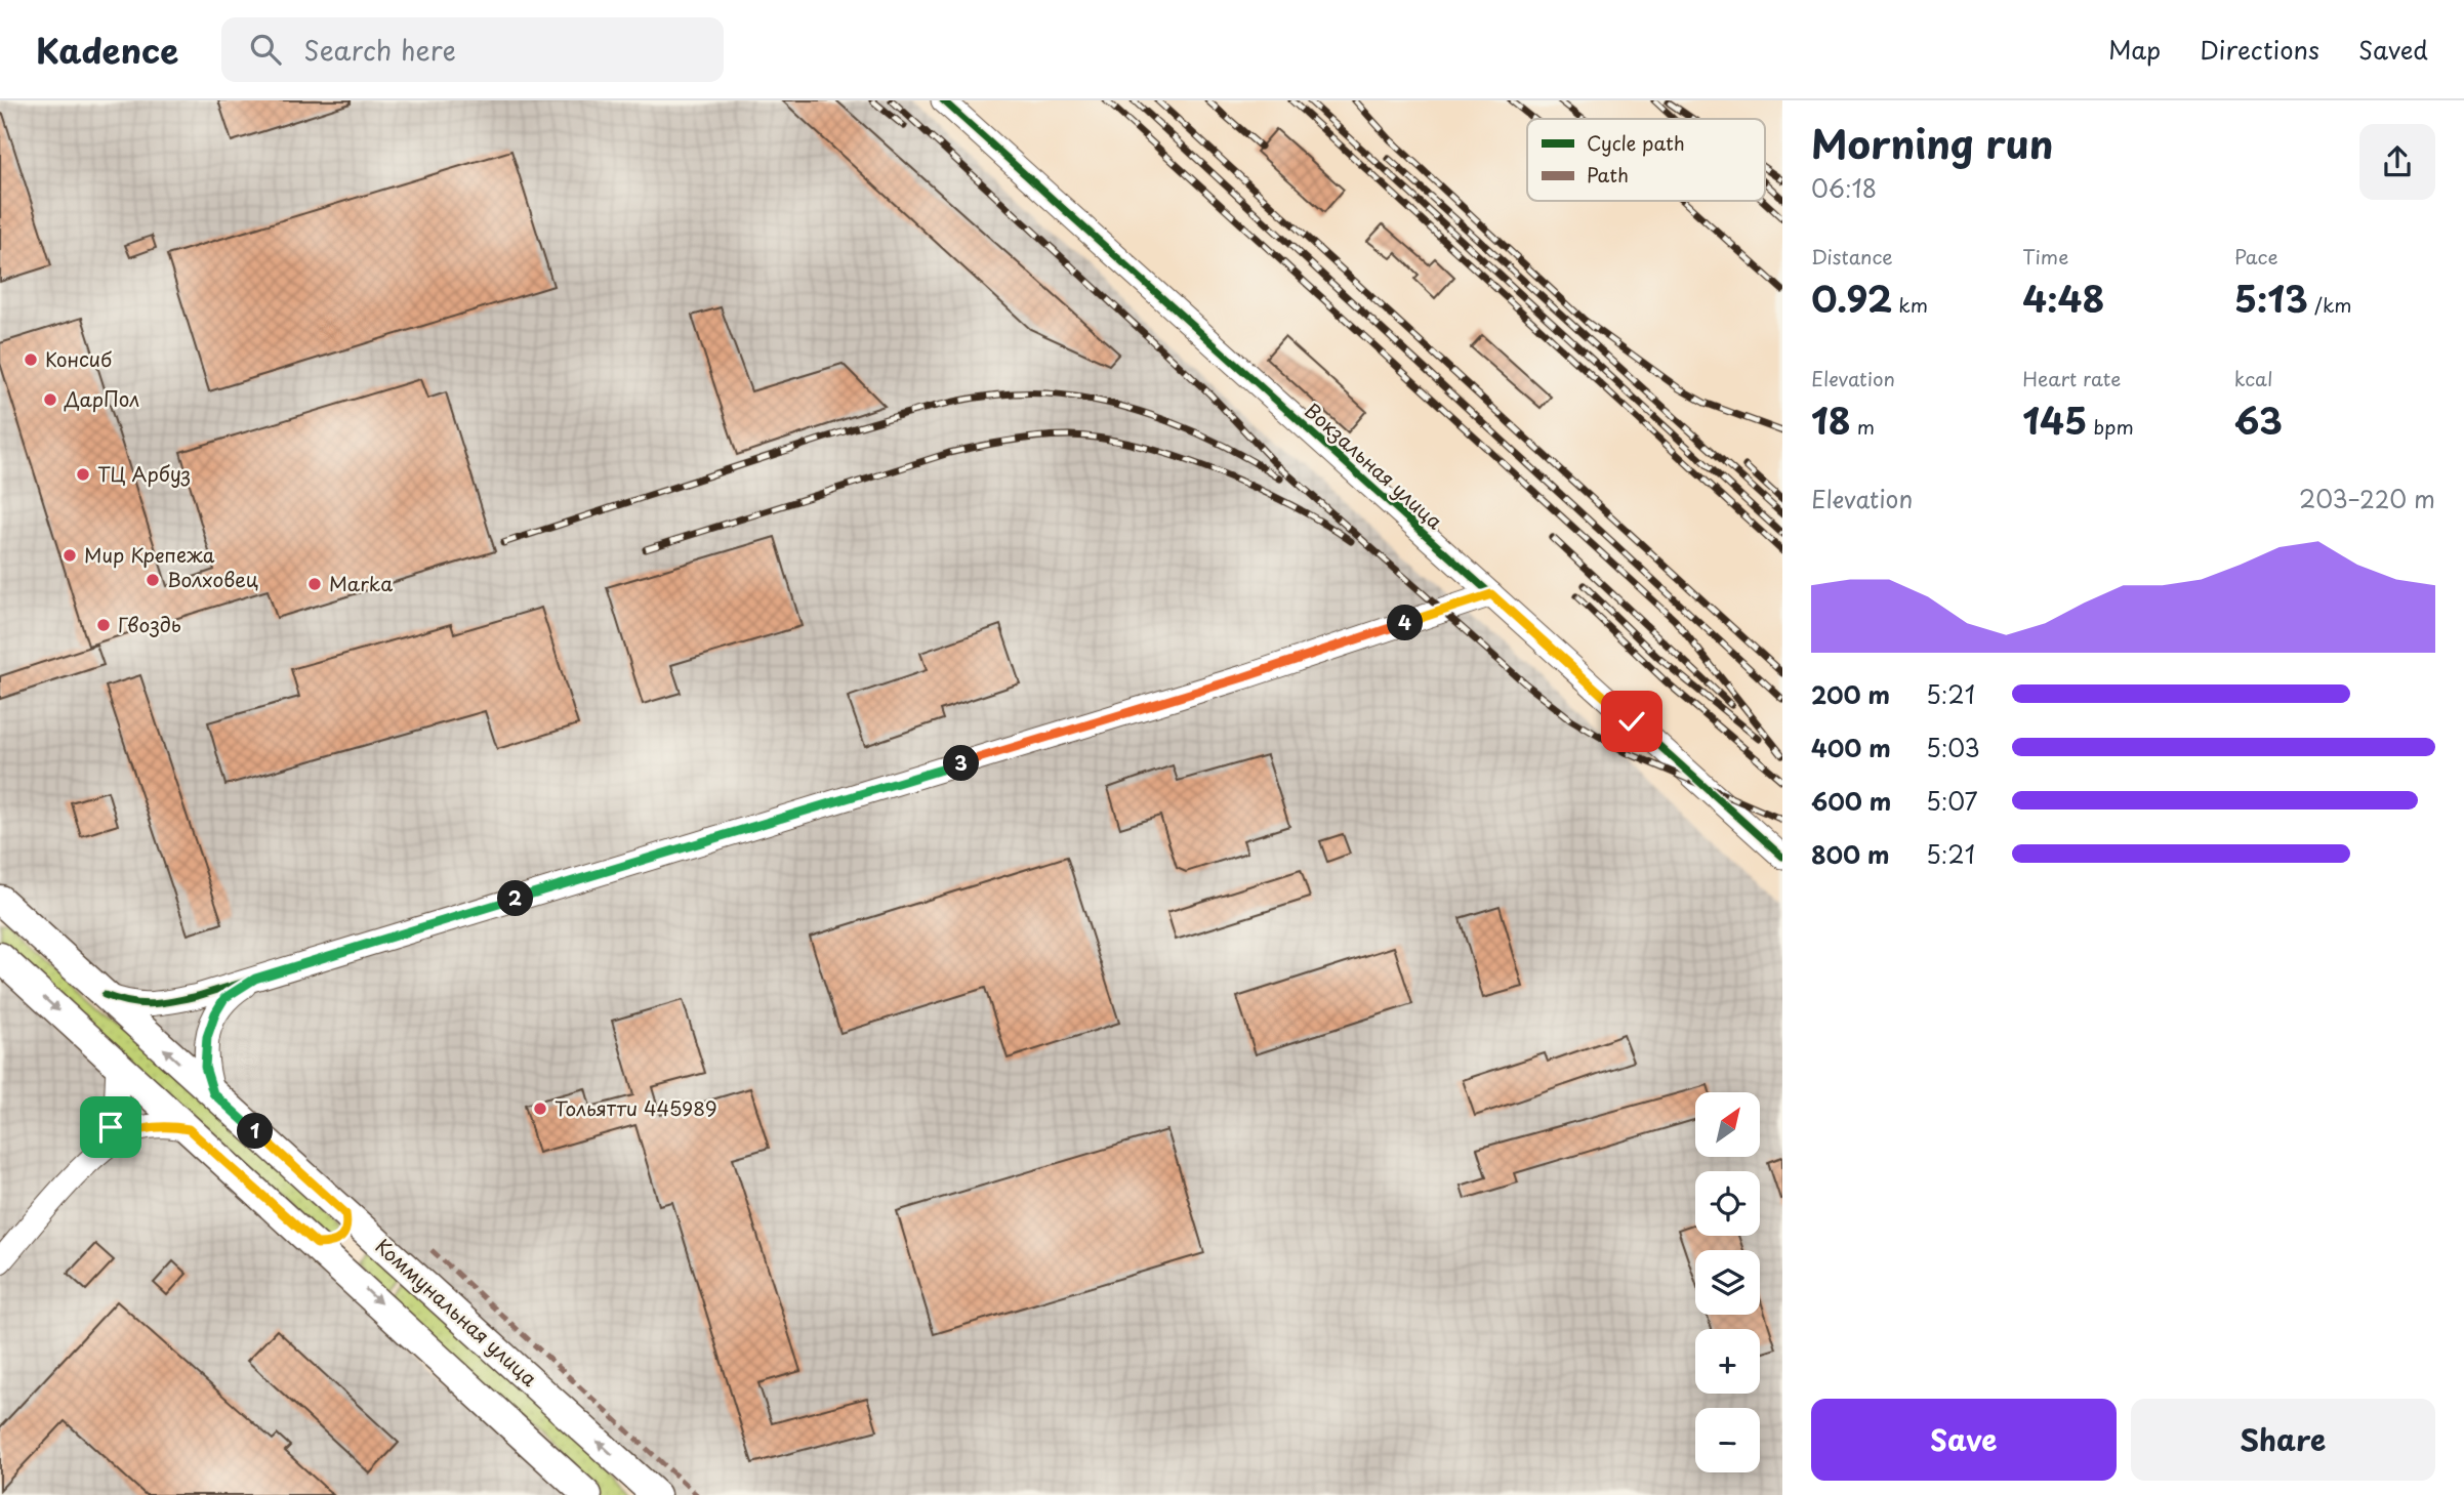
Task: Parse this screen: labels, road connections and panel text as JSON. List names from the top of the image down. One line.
{"streets":{"main road":["Коммунальная улица"],"street":["Вокзальная улица"]},"places":["Консиб","ДарПол","ТЦ Арбуз","Мир Крепежа","Волховец","Marka","Гвоздь","Тольятти 445989"],"legend":["Cycle path","Path"],"north":"top right","page":{"header":"Kadence","search":"Search here","nav":["Map","Directions","Saved"],"heading":["Morning run","06:18"],"stats":[["Distance","0.92 km"],["Time","4:48"],["Pace","5:13 /km"],["Elevation","18 m"],["Heart rate","145 bpm"],["kcal","63"]],"chart":["Elevation","203–220 m"],"pins":["4","3","2","1"],"list":[{"name":"200 m","note":"5:21"},{"name":"400 m","note":"5:03"},{"name":"600 m","note":"5:07"},{"name":"800 m","note":"5:21"}],"map_buttons":["+","−"],"buttons":["Save","Share"]}}
